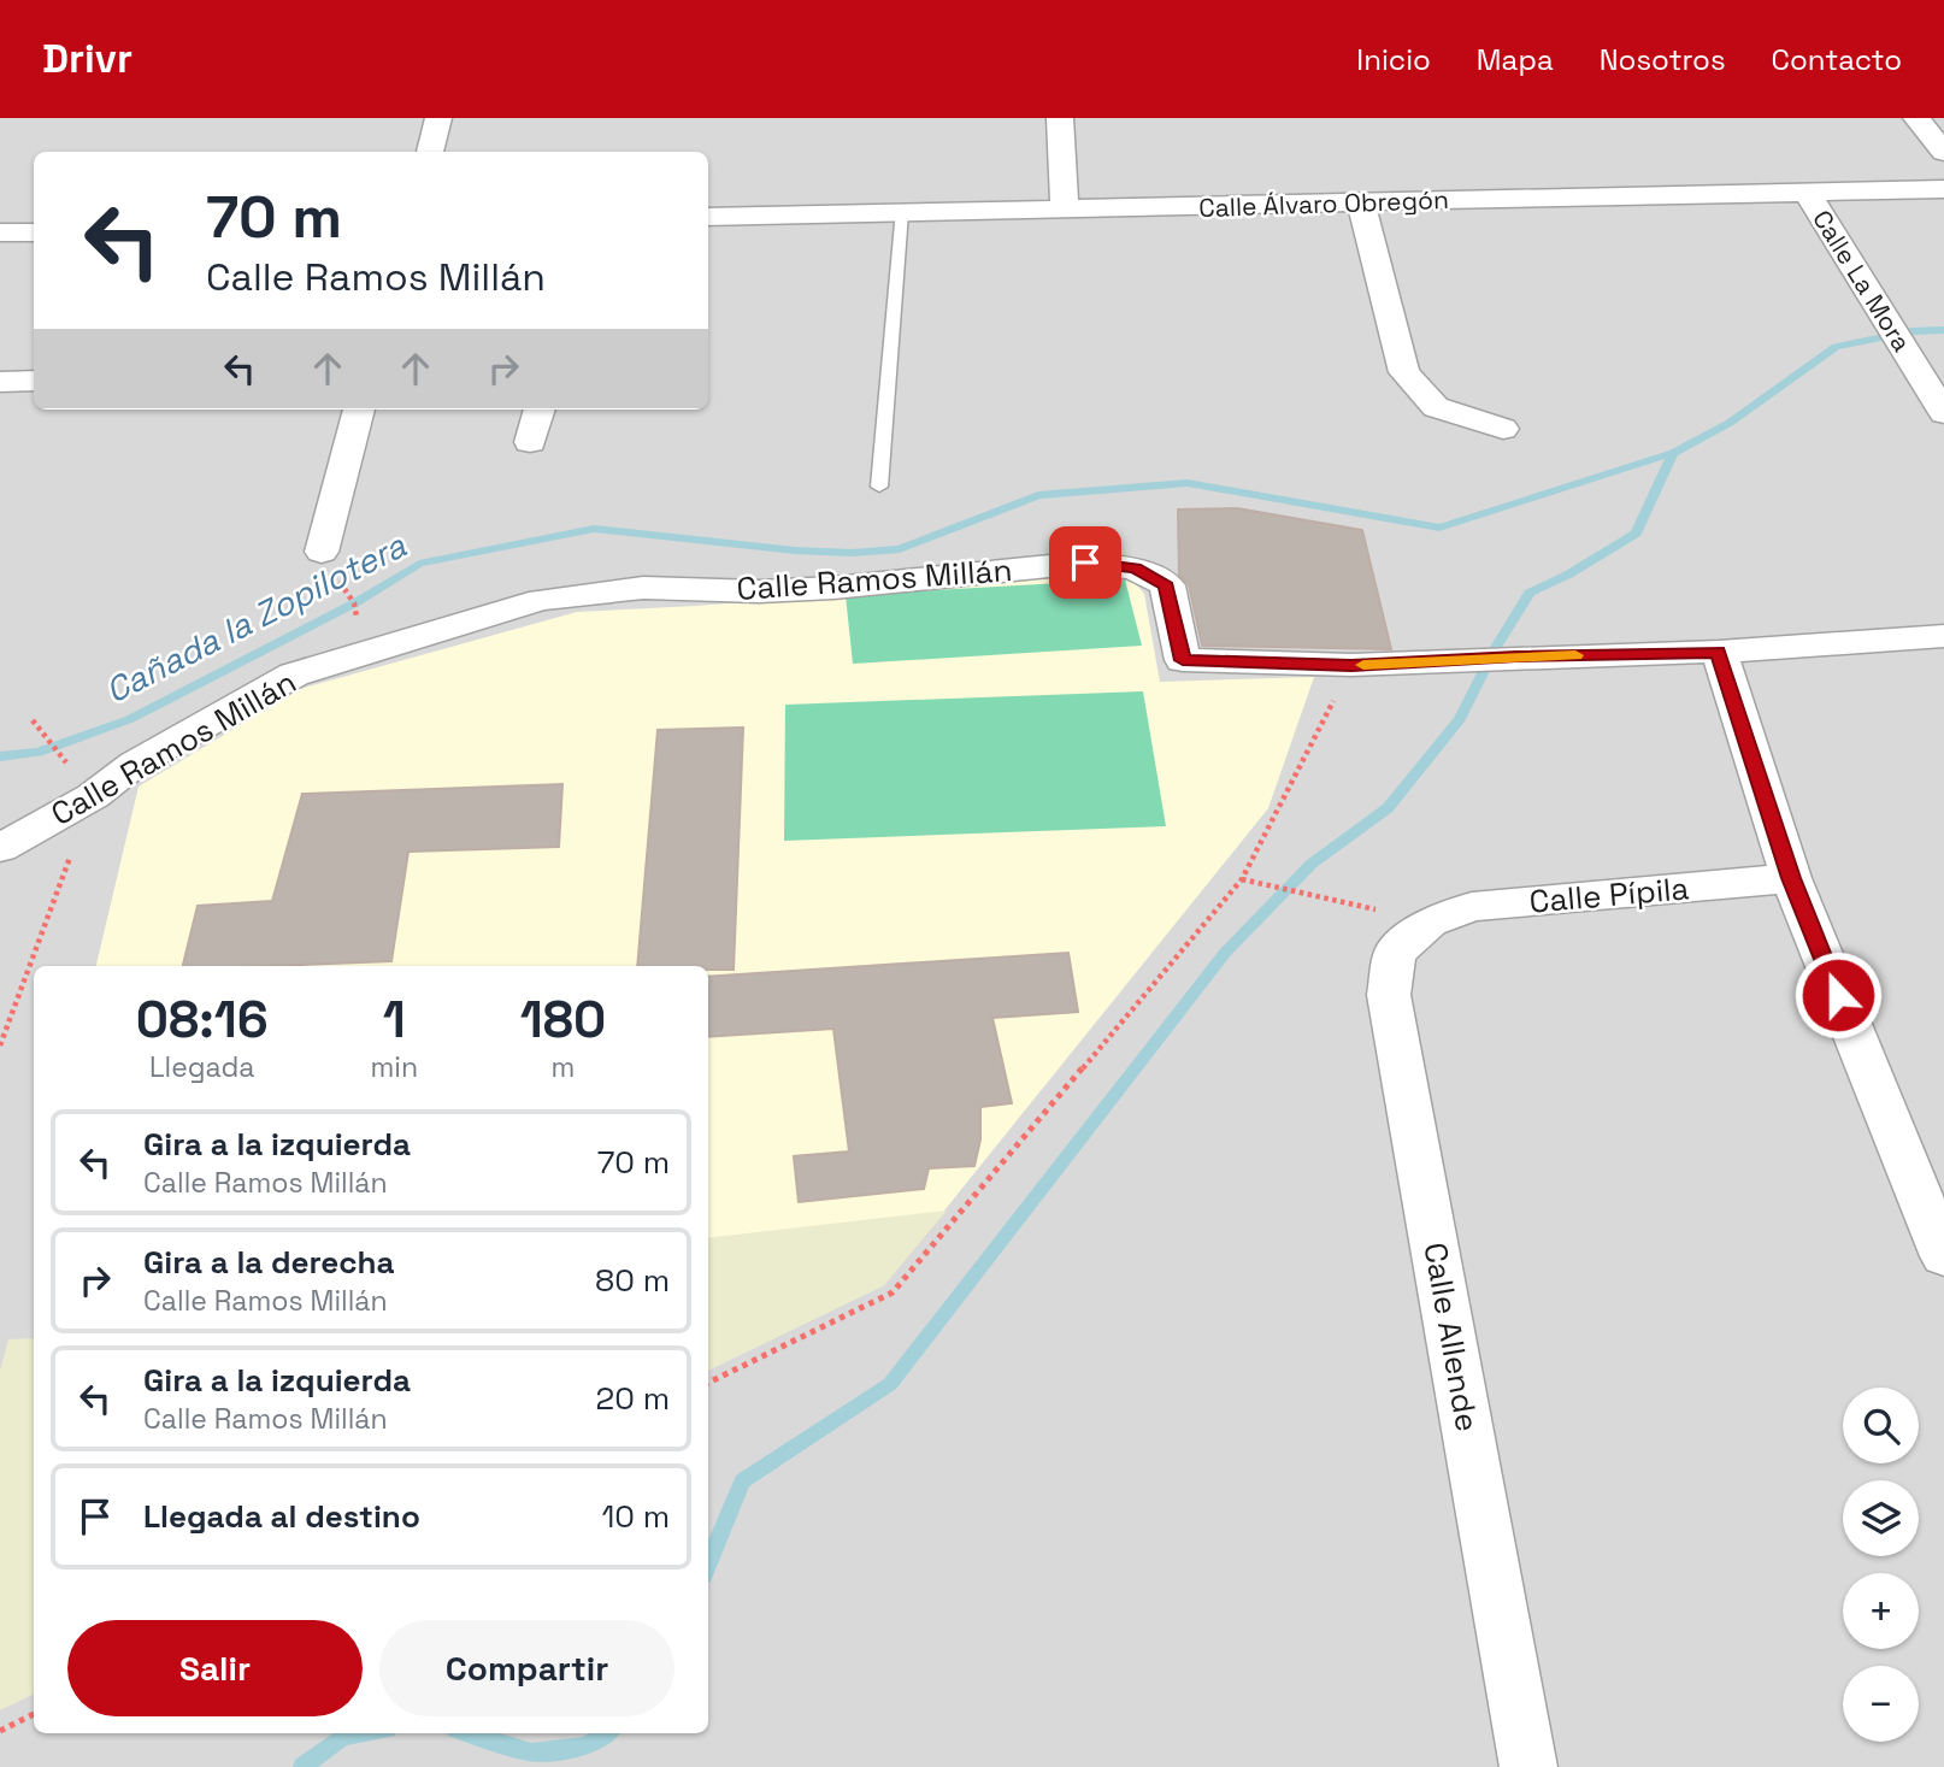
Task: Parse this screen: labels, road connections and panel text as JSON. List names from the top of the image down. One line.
{"streets":{"street":["Calle Álvaro Obregón","Calle La Mora","Calle Ramos Millán","Calle Pípila","Calle Allende"]},"crossings":[["Calle Álvaro Obregón","Calle La Mora"],["Calle Pípila","Calle Allende"]],"water":["Cañada la Zopilotera"],"page":{"header":"Drivr","nav":["Inicio","Mapa","Nosotros","Contacto"],"turn":["70 m","Calle Ramos Millán"],"eta":["08:16","Llegada","1","min","180","m"],"list":[{"name":"Gira a la izquierda","note":"Calle Ramos Millán","value":"70 m"},{"name":"Gira a la derecha","note":"Calle Ramos Millán","value":"80 m"},{"name":"Gira a la izquierda","note":"Calle Ramos Millán","value":"20 m"},{"name":"Llegada al destino","value":"10 m"}],"map_buttons":["+","−"],"buttons":["Salir","Compartir"]}}
